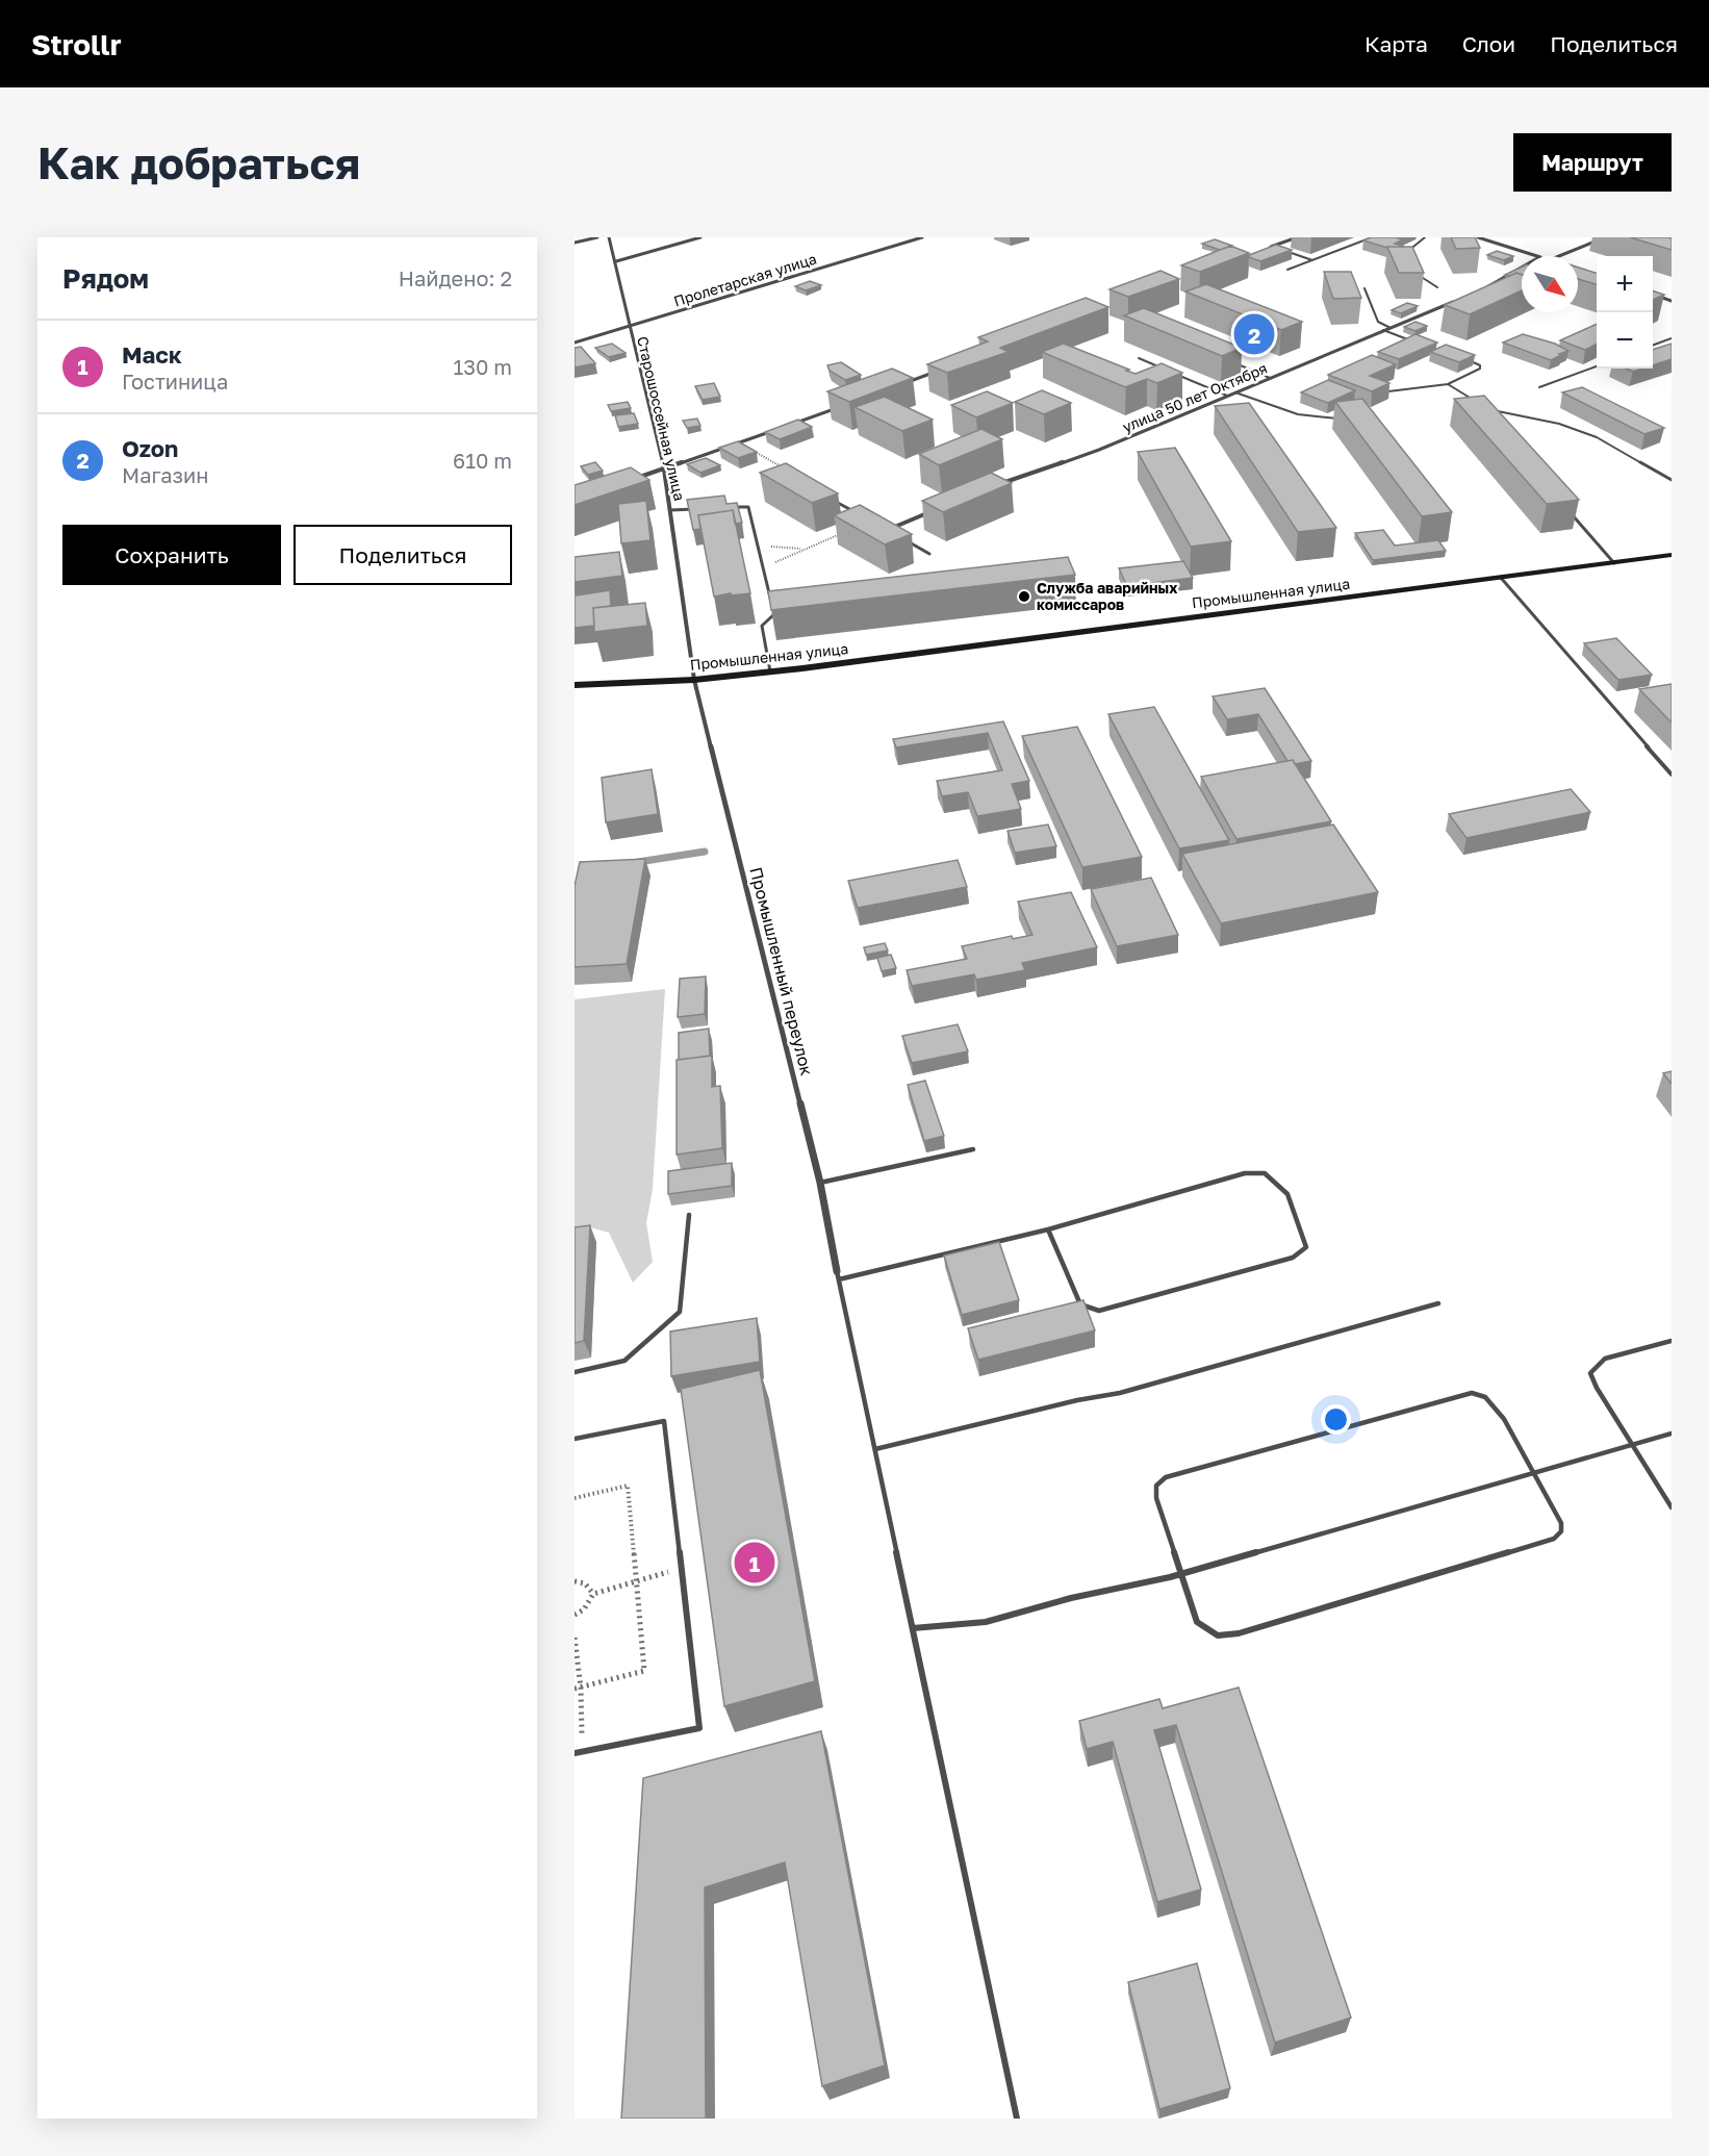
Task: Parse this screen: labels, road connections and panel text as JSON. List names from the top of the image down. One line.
{"streets":{"street":["Пролетарская улица","улица 50 лет Октября","Старошоссейная улица","Промышленная улица","Промышленный переулок"]},"crossings":[["Пролетарская улица","Старошоссейная улица"],["Старошоссейная улица","Промышленная улица"],["Старошоссейная улица","Промышленный переулок"],["Промышленная улица","Промышленный переулок"]],"places":["Служба аварийных комиссаров"],"north":"bottom right","page":{"header":"Strollr","nav":["Карта","Слои","Поделиться"],"buttons":["Маршрут",["Сохранить","Поделиться"]],"title":"Как добраться","heading":["Рядом","Найдено: 2"],"map_buttons":["+","−"],"pins":["2","1"],"list":[{"mark":"1","name":"Маск","note":"Гостиница","value":"130 m"},{"mark":"2","name":"Ozon","note":"Магазин","value":"610 m"}]}}
